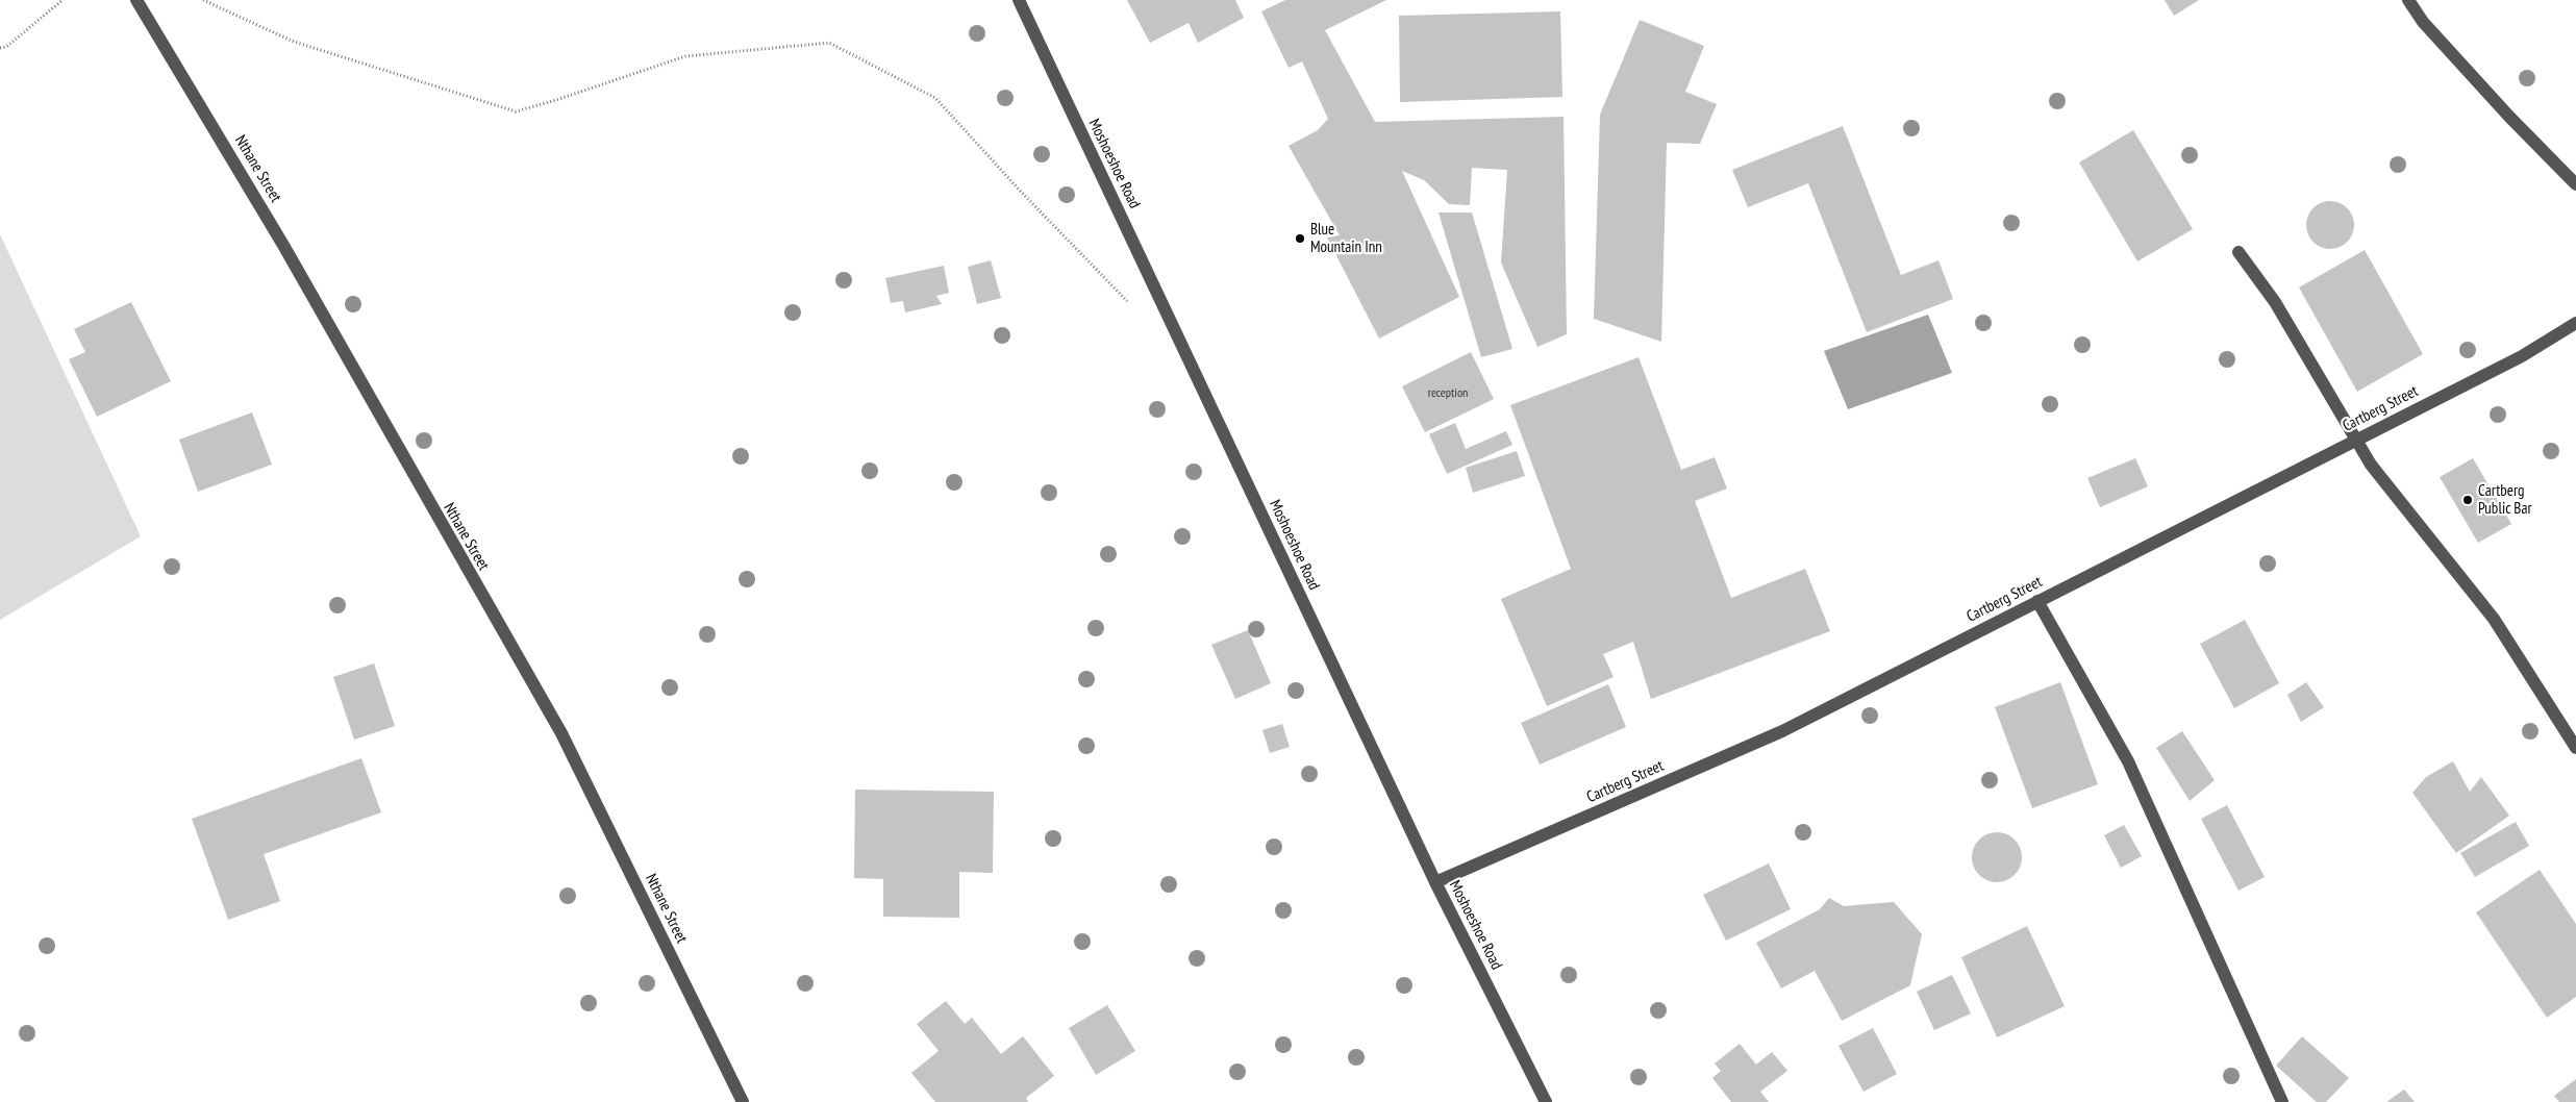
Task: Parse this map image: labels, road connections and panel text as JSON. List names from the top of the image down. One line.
{"streets":{"street":["Moshoeshoe Road","Nthane Street","Cartberg Street"]},"crossings":[["Moshoeshoe Road","Cartberg Street"]],"places":["Blue Mountain Inn","Cartberg Public Bar"],"house_numbers":["reception"]}
